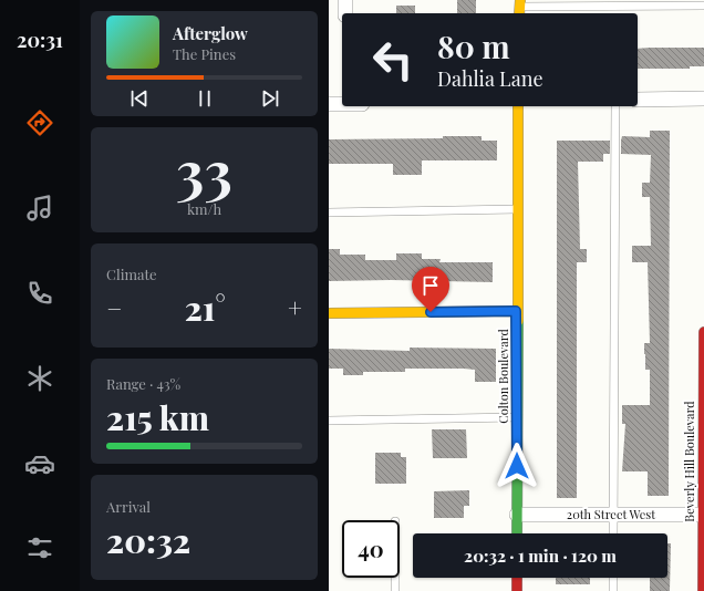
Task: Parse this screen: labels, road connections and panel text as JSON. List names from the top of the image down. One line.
{"streets":{"street":["Colton Boulevard","Beverly Hill Boulevard","20th Street West"]},"crossings":[["Colton Boulevard","20th Street West"],["Beverly Hill Boulevard","20th Street West"]],"page":{"tabs":"20:31","turn":["80 m","Dahlia Lane"],"song":["Afterglow","The Pines"],"tile":[["33","km/h"],"Climate",["Range · 43%","215 km"],["Arrival","20:32"]],"heat":["−","21°","+"],"limit":"40","trip":"20:32 · 1 min · 120 m"}}
